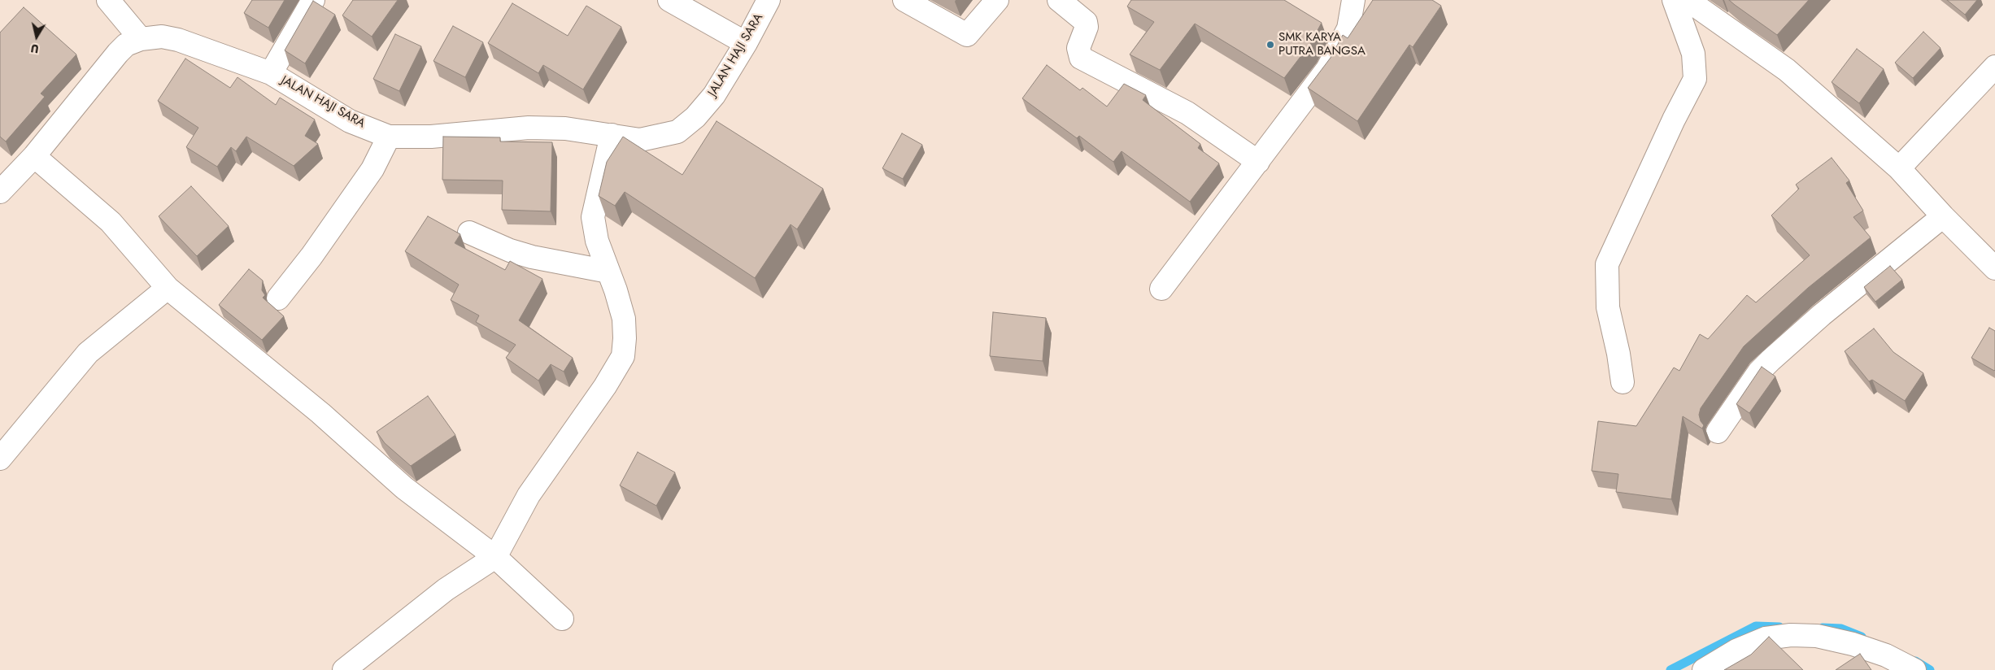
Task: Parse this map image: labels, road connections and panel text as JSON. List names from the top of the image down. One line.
{"streets":{"street":["JALAN HAJI SARA"]},"places":["SMK KARYA PUTRA BANGSA"],"north":"bottom"}
